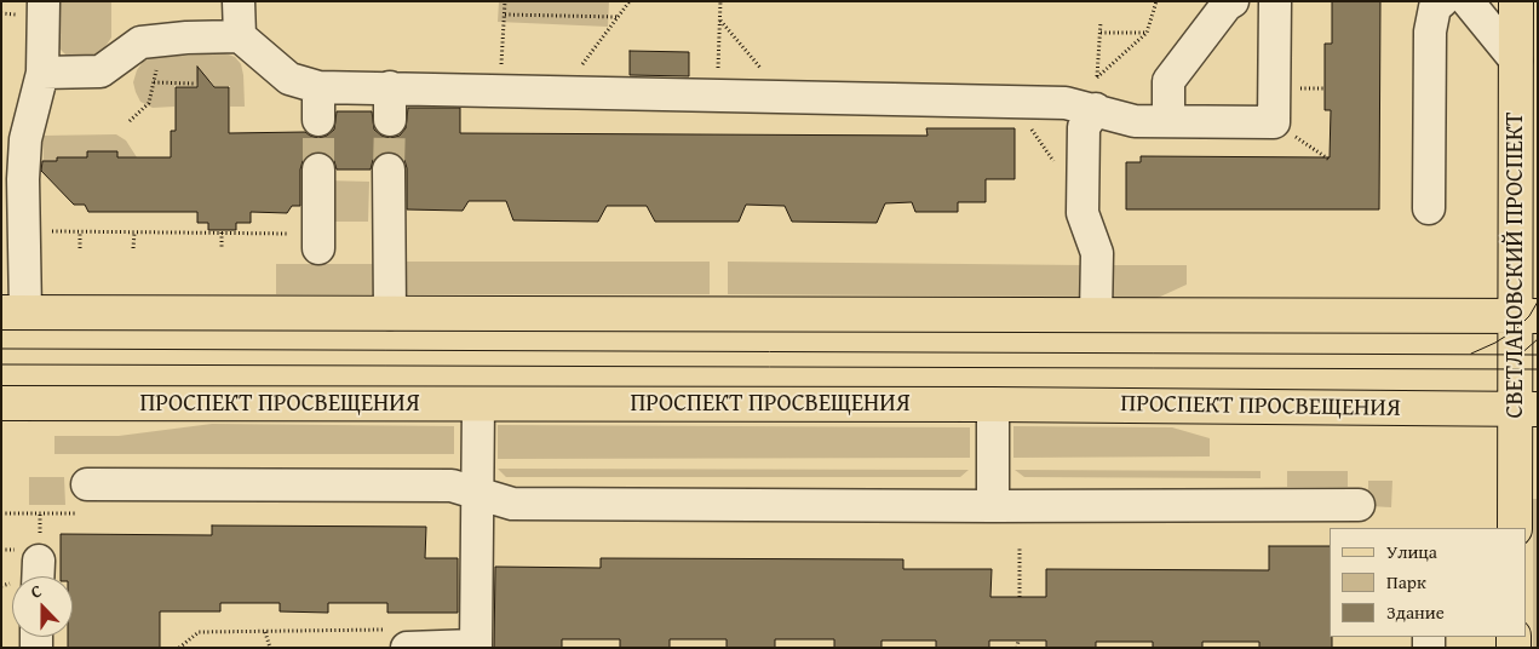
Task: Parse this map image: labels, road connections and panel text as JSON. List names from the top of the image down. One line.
{"streets":{"main road":["СВЕТЛАНОВСКИЙ ПРОСПЕКТ","ПРОСПЕКТ ПРОСВЕЩЕНИЯ"]},"crossings":[["СВЕТЛАНОВСКИЙ ПРОСПЕКТ","ПРОСПЕКТ ПРОСВЕЩЕНИЯ"]],"legend":["Улица","Парк","Здание"],"north":"top"}
